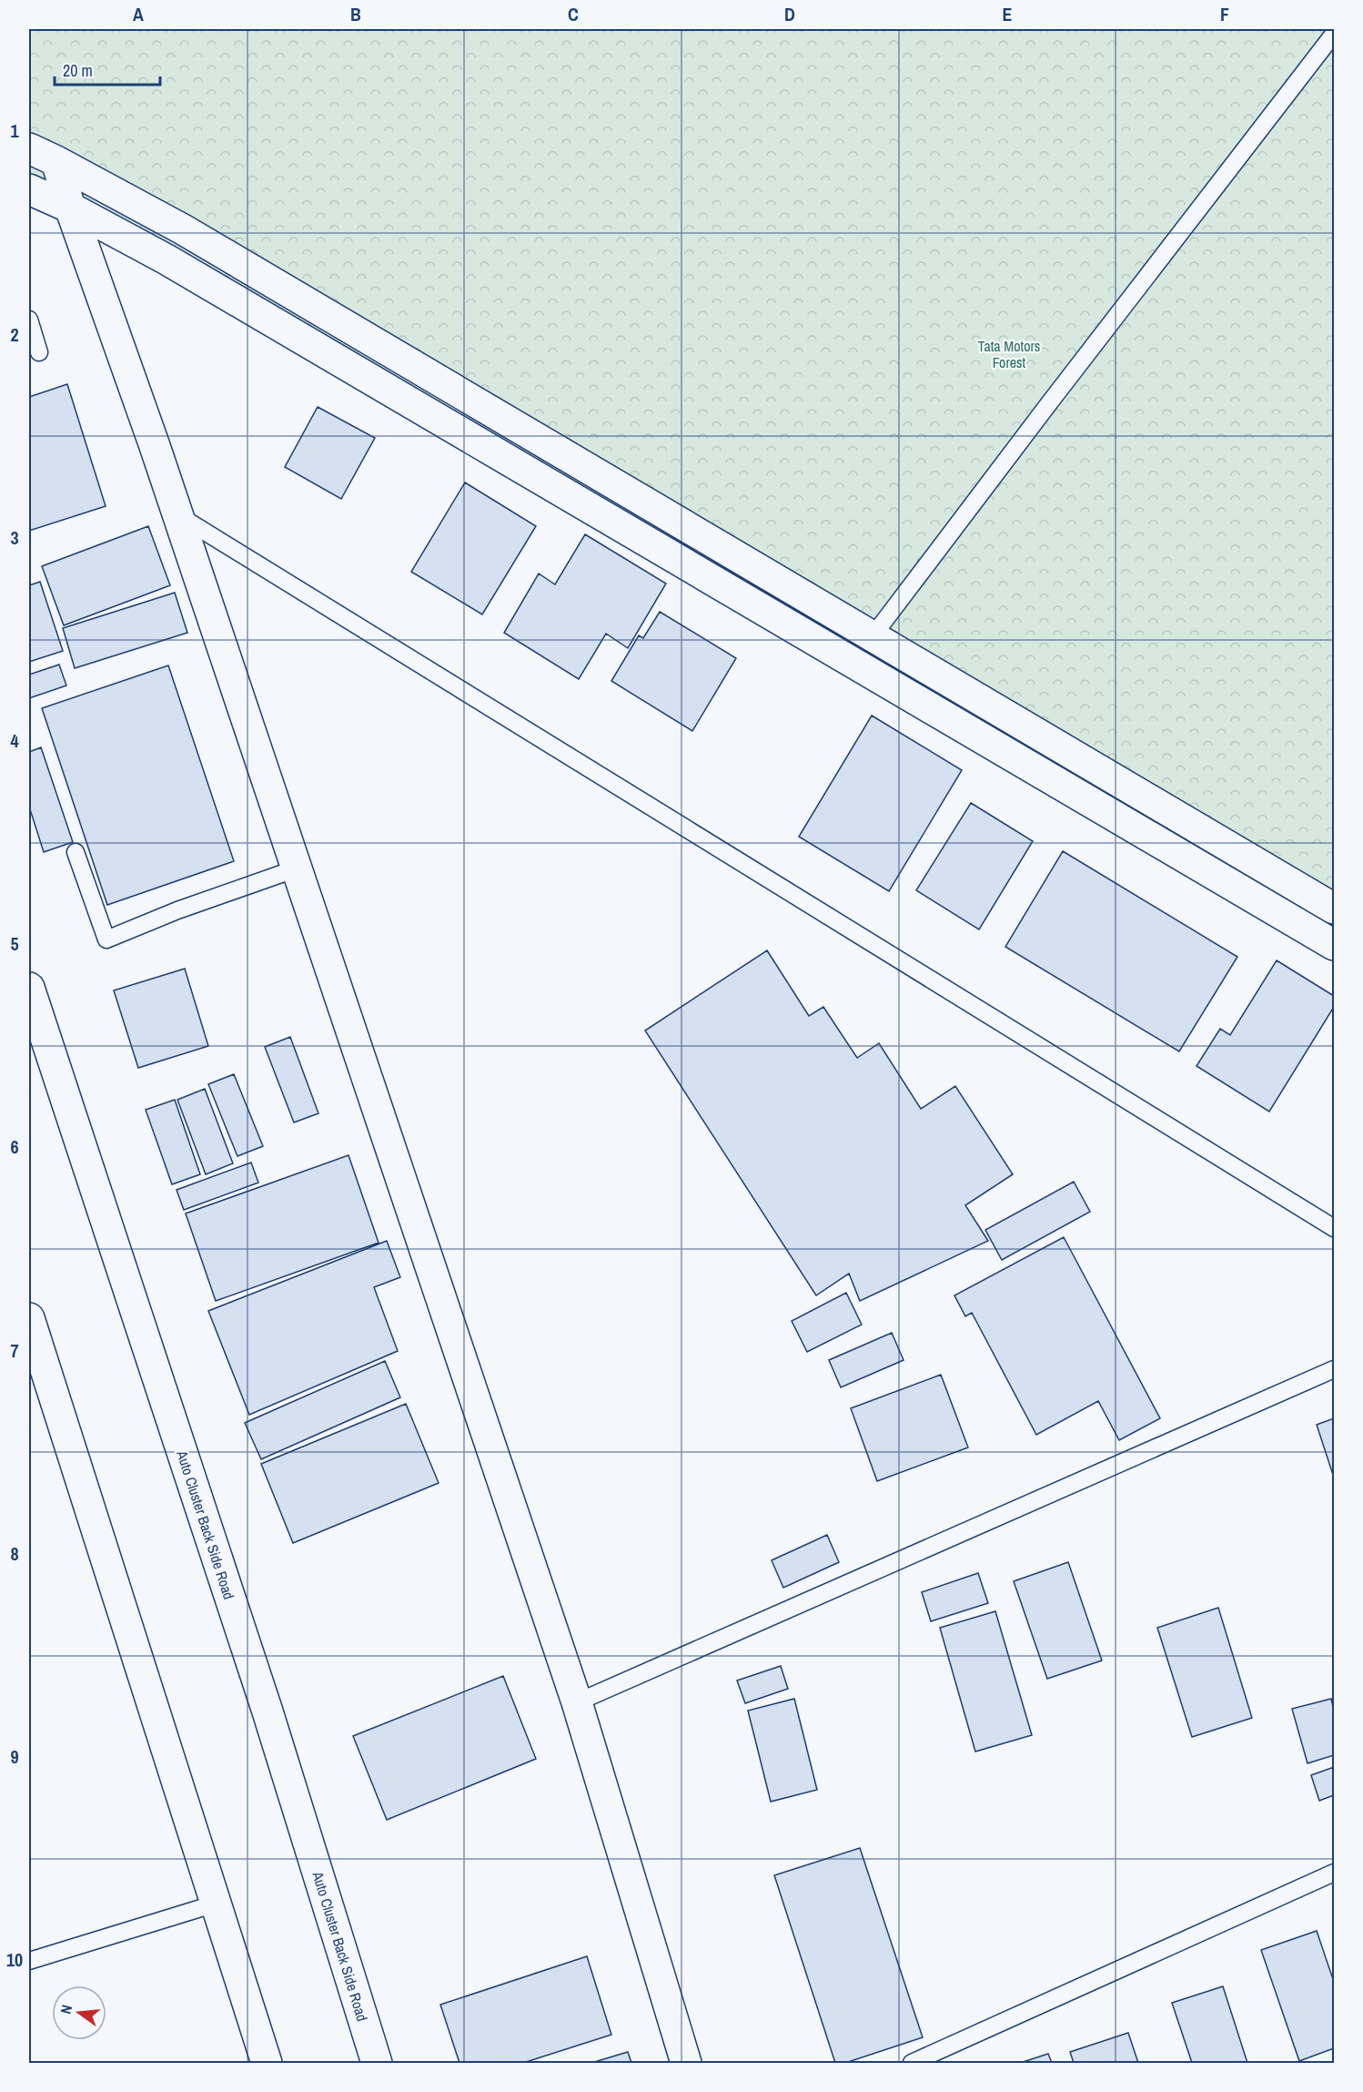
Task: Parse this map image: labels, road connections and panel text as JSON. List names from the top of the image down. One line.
{"streets":{"main road":["Auto Cluster Back Side Road"]},"parks":["Tata Motors Forest"],"scale_bar":"20 m","north":"left","grid":{"columns":["A","B","C","D","E","F"],"rows":["1","2","3","4","5","6","7","8","9","10"]}}
